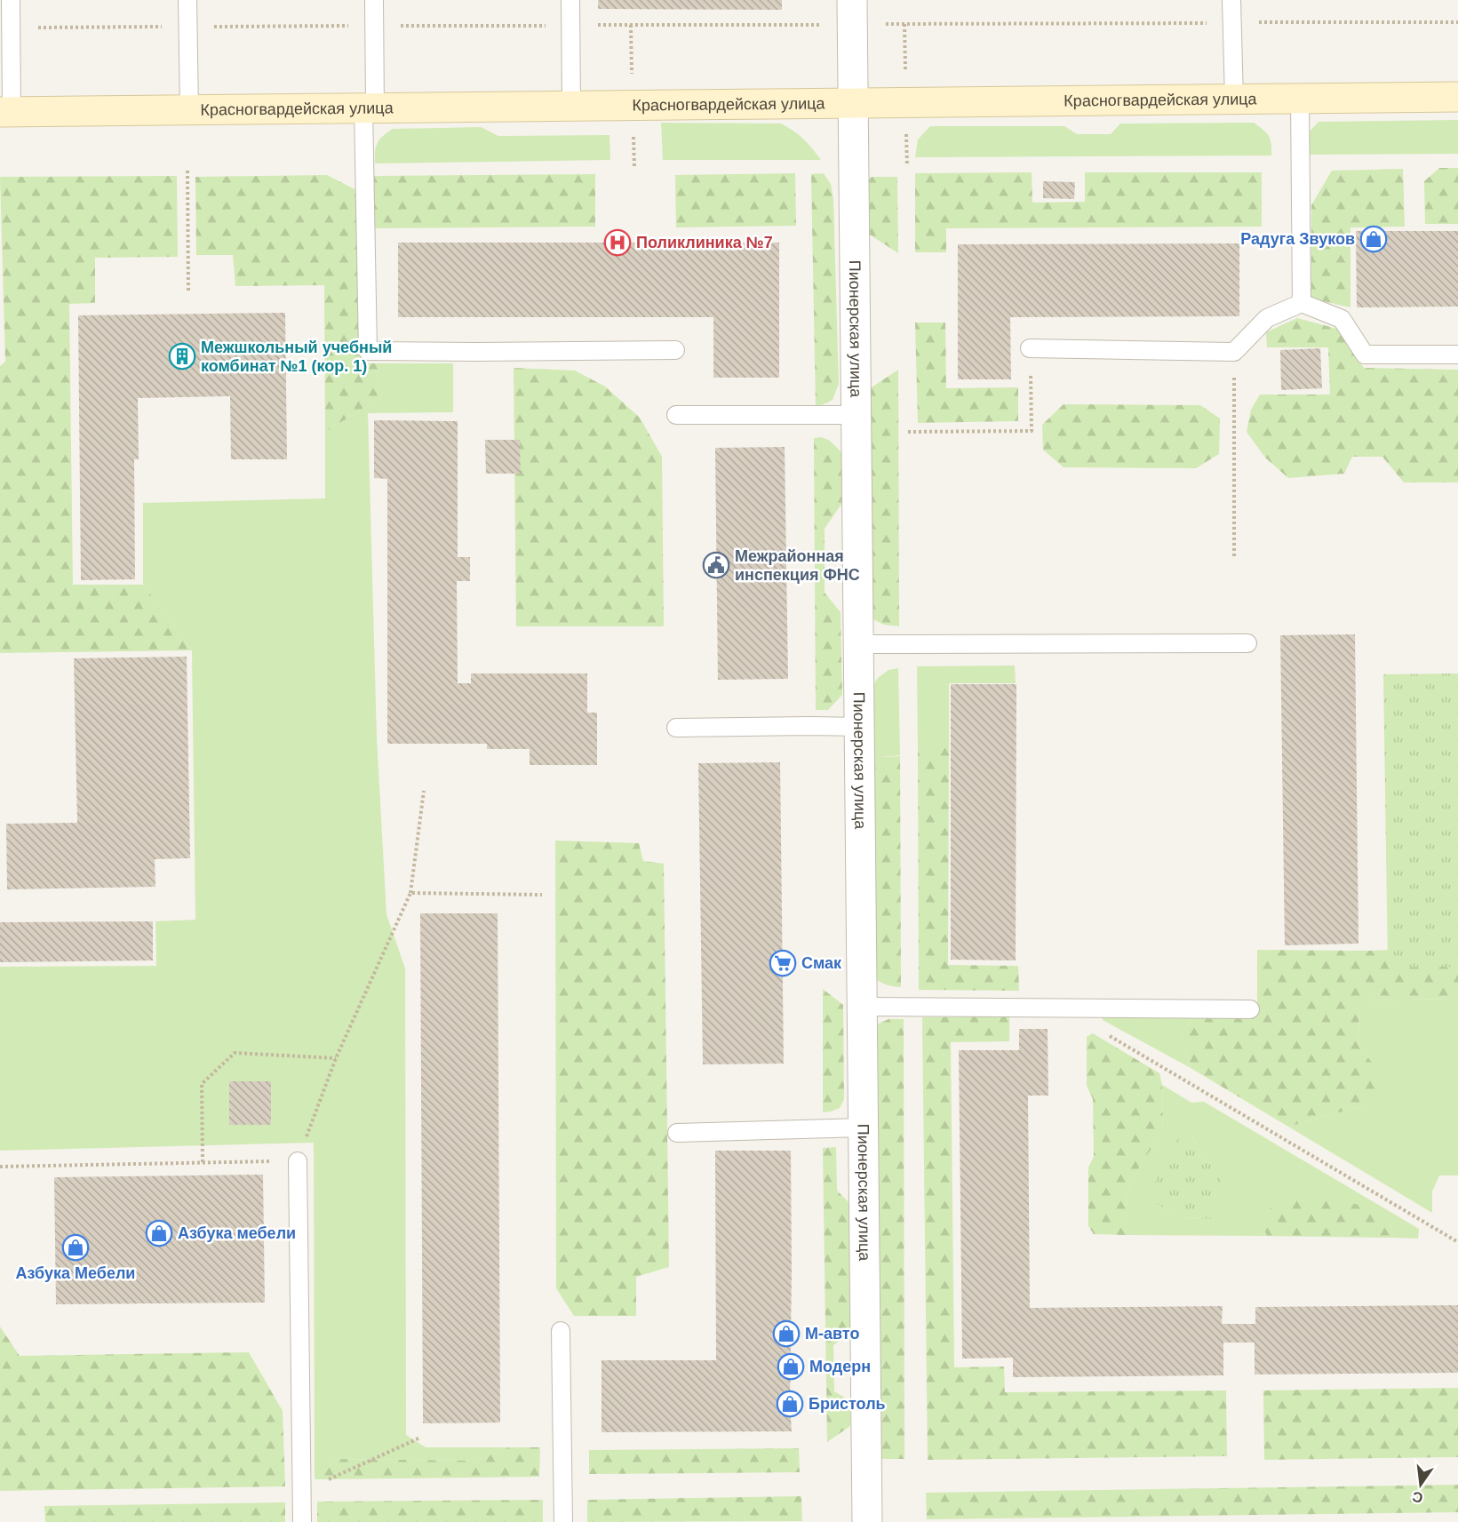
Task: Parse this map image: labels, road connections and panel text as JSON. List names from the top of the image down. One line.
{"streets":{"street":["Красногвардейская улица","Пионерская улица"]},"crossings":[["Красногвардейская улица","Пионерская улица"]],"places":{"shop":["Радуга Звуков","Азбука мебели","Азбука Мебели","М-авто","Модерн","Бристоль"],"hospital":["Поликлиника №7"],"building":["Межшкольный учебный комбинат №1 (кор. 1)"],"public building":["Межрайонная инспекция ФНС"],"supermarket":["Смак"]},"north":"bottom"}
